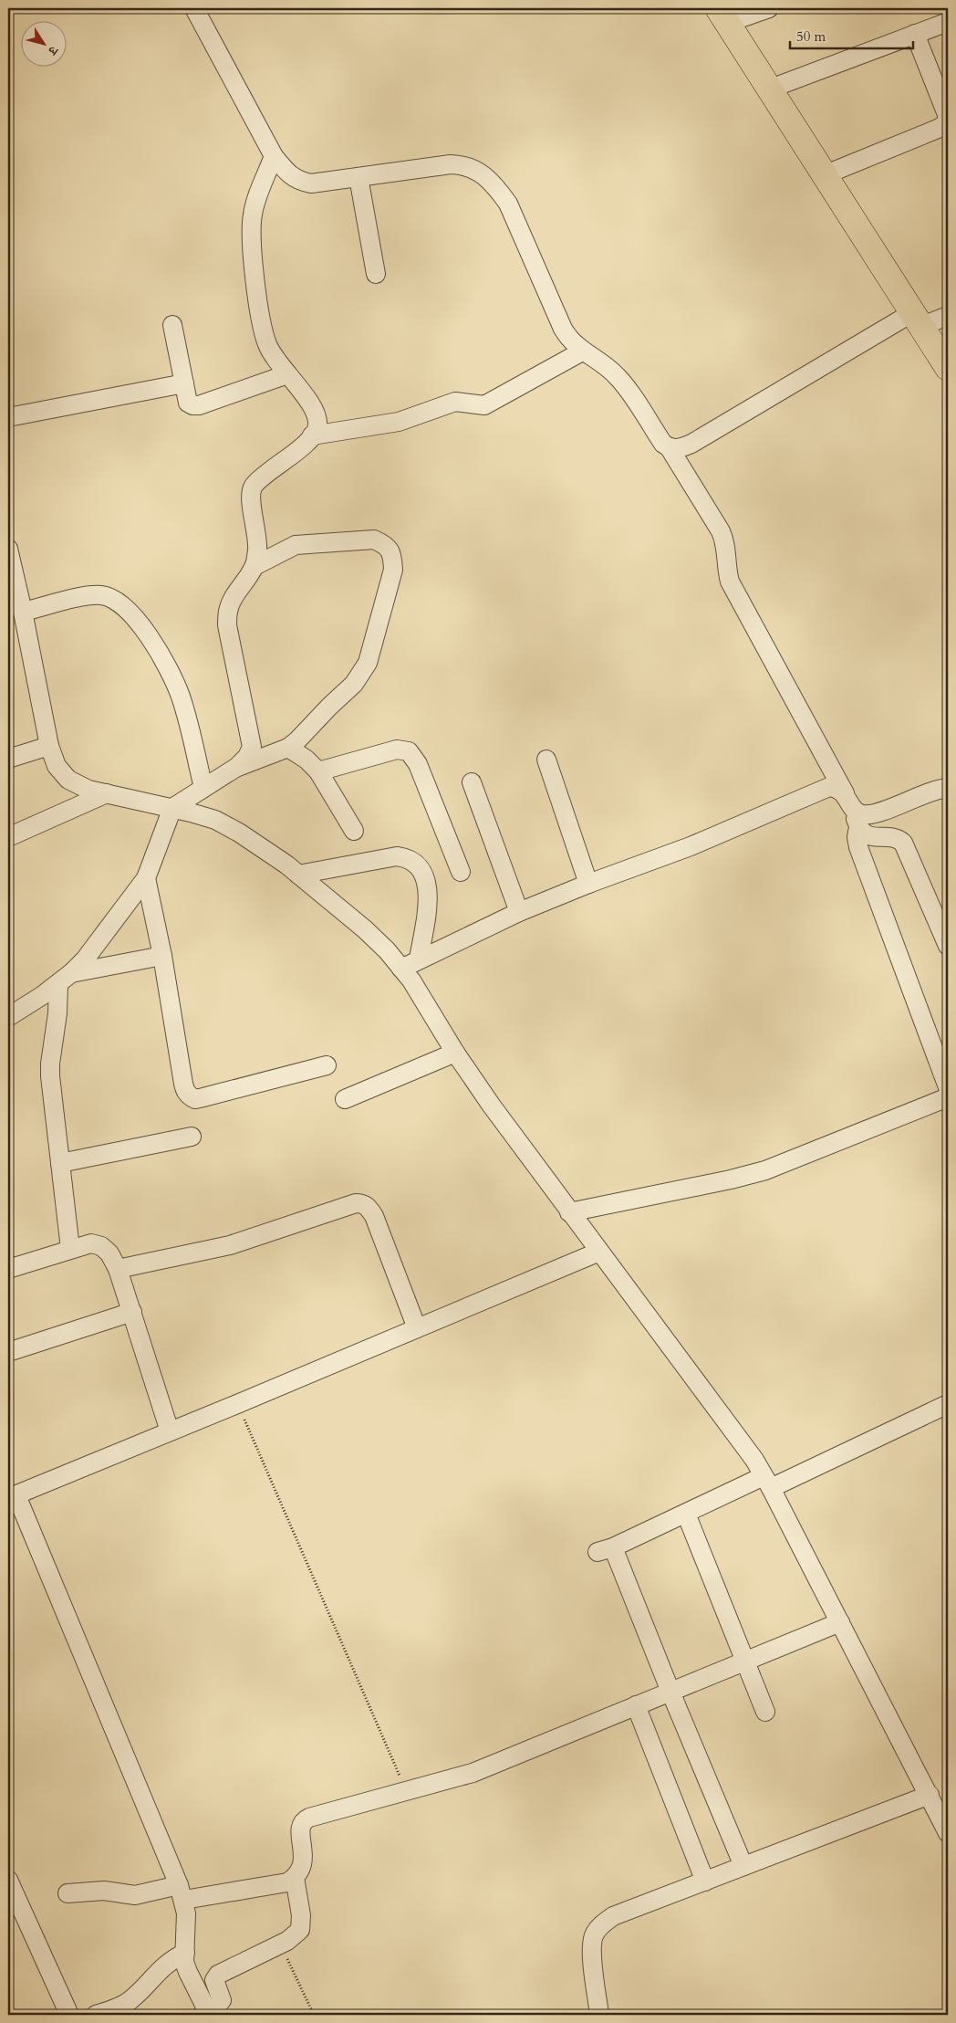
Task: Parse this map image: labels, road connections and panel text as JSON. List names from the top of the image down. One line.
{"scale_bar":"50 m","north":"bottom right"}
